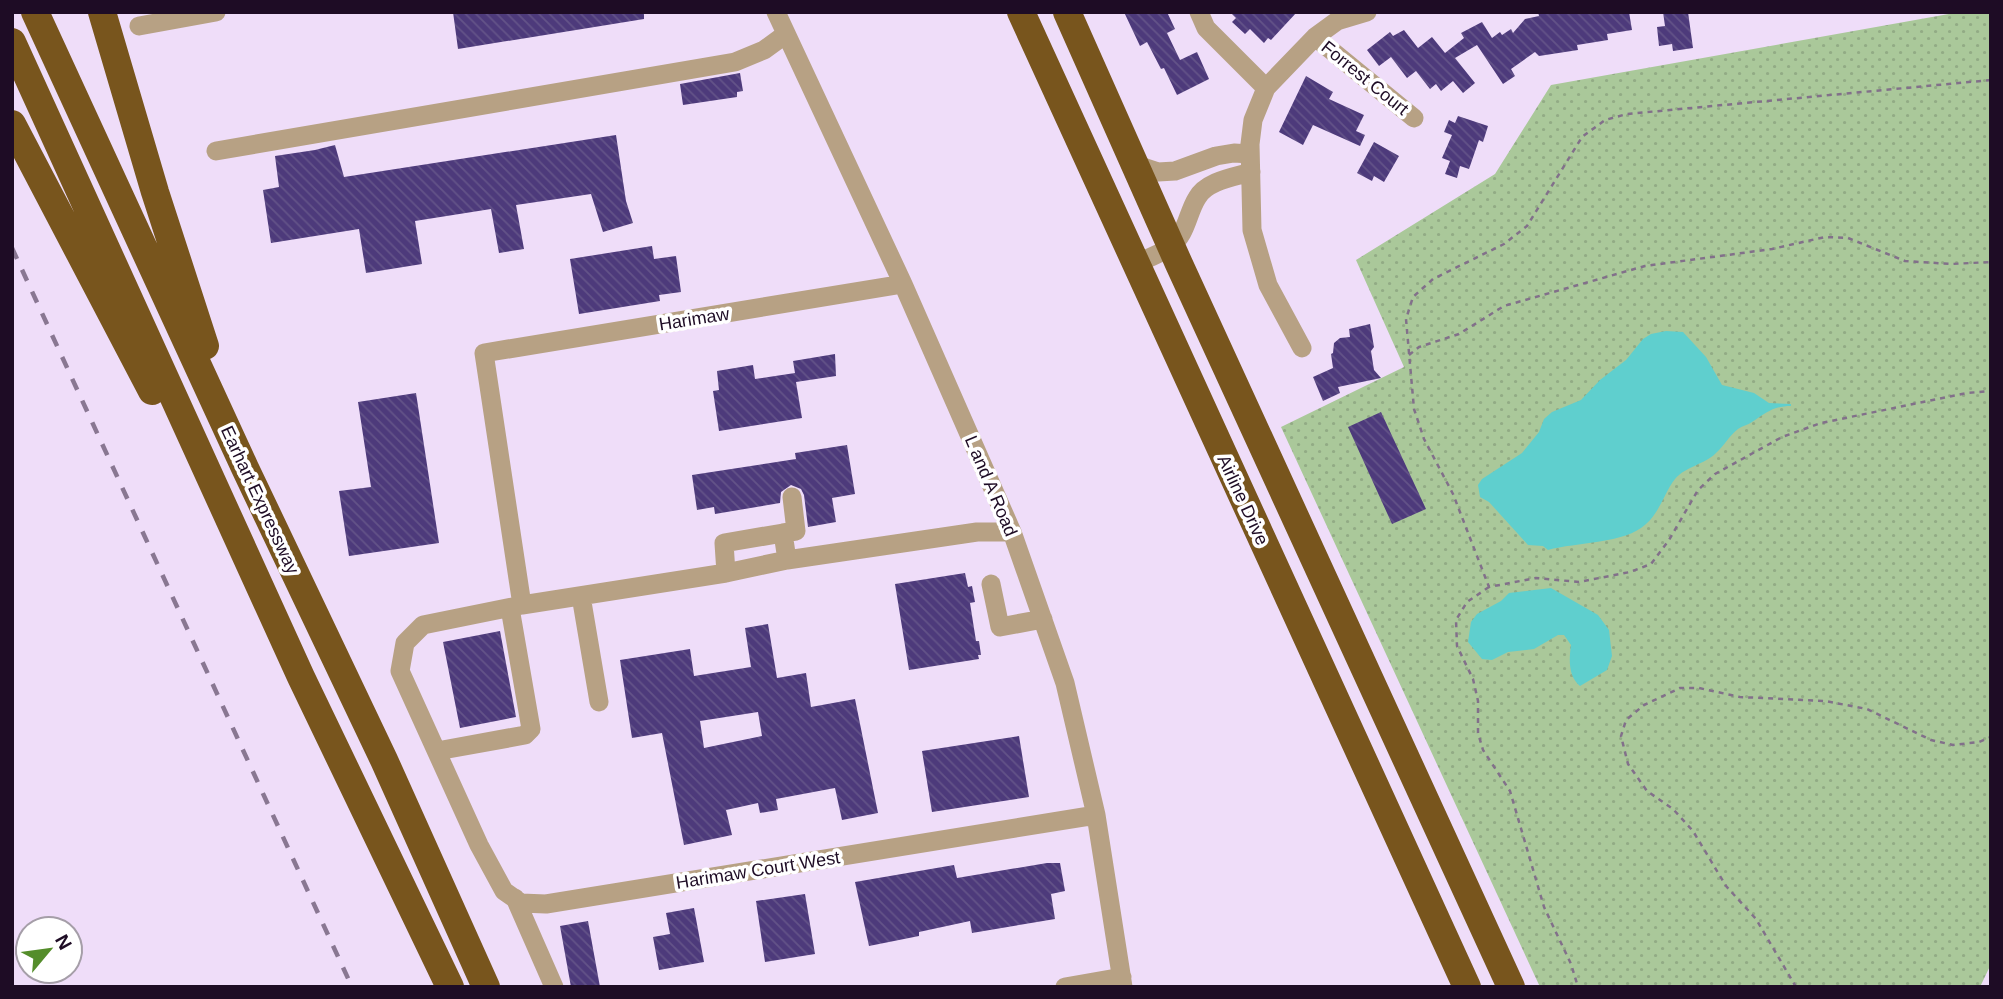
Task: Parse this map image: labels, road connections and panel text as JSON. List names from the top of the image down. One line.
{"streets":{"highway":["Earhart Expressway","Airline Drive"],"street":["Forrest Court","Harimaw","L and A Road","Harimaw Court West"]},"crossings":[["Harimaw","L and A Road"],["L and A Road","Harimaw Court West"]],"north":"top right"}
